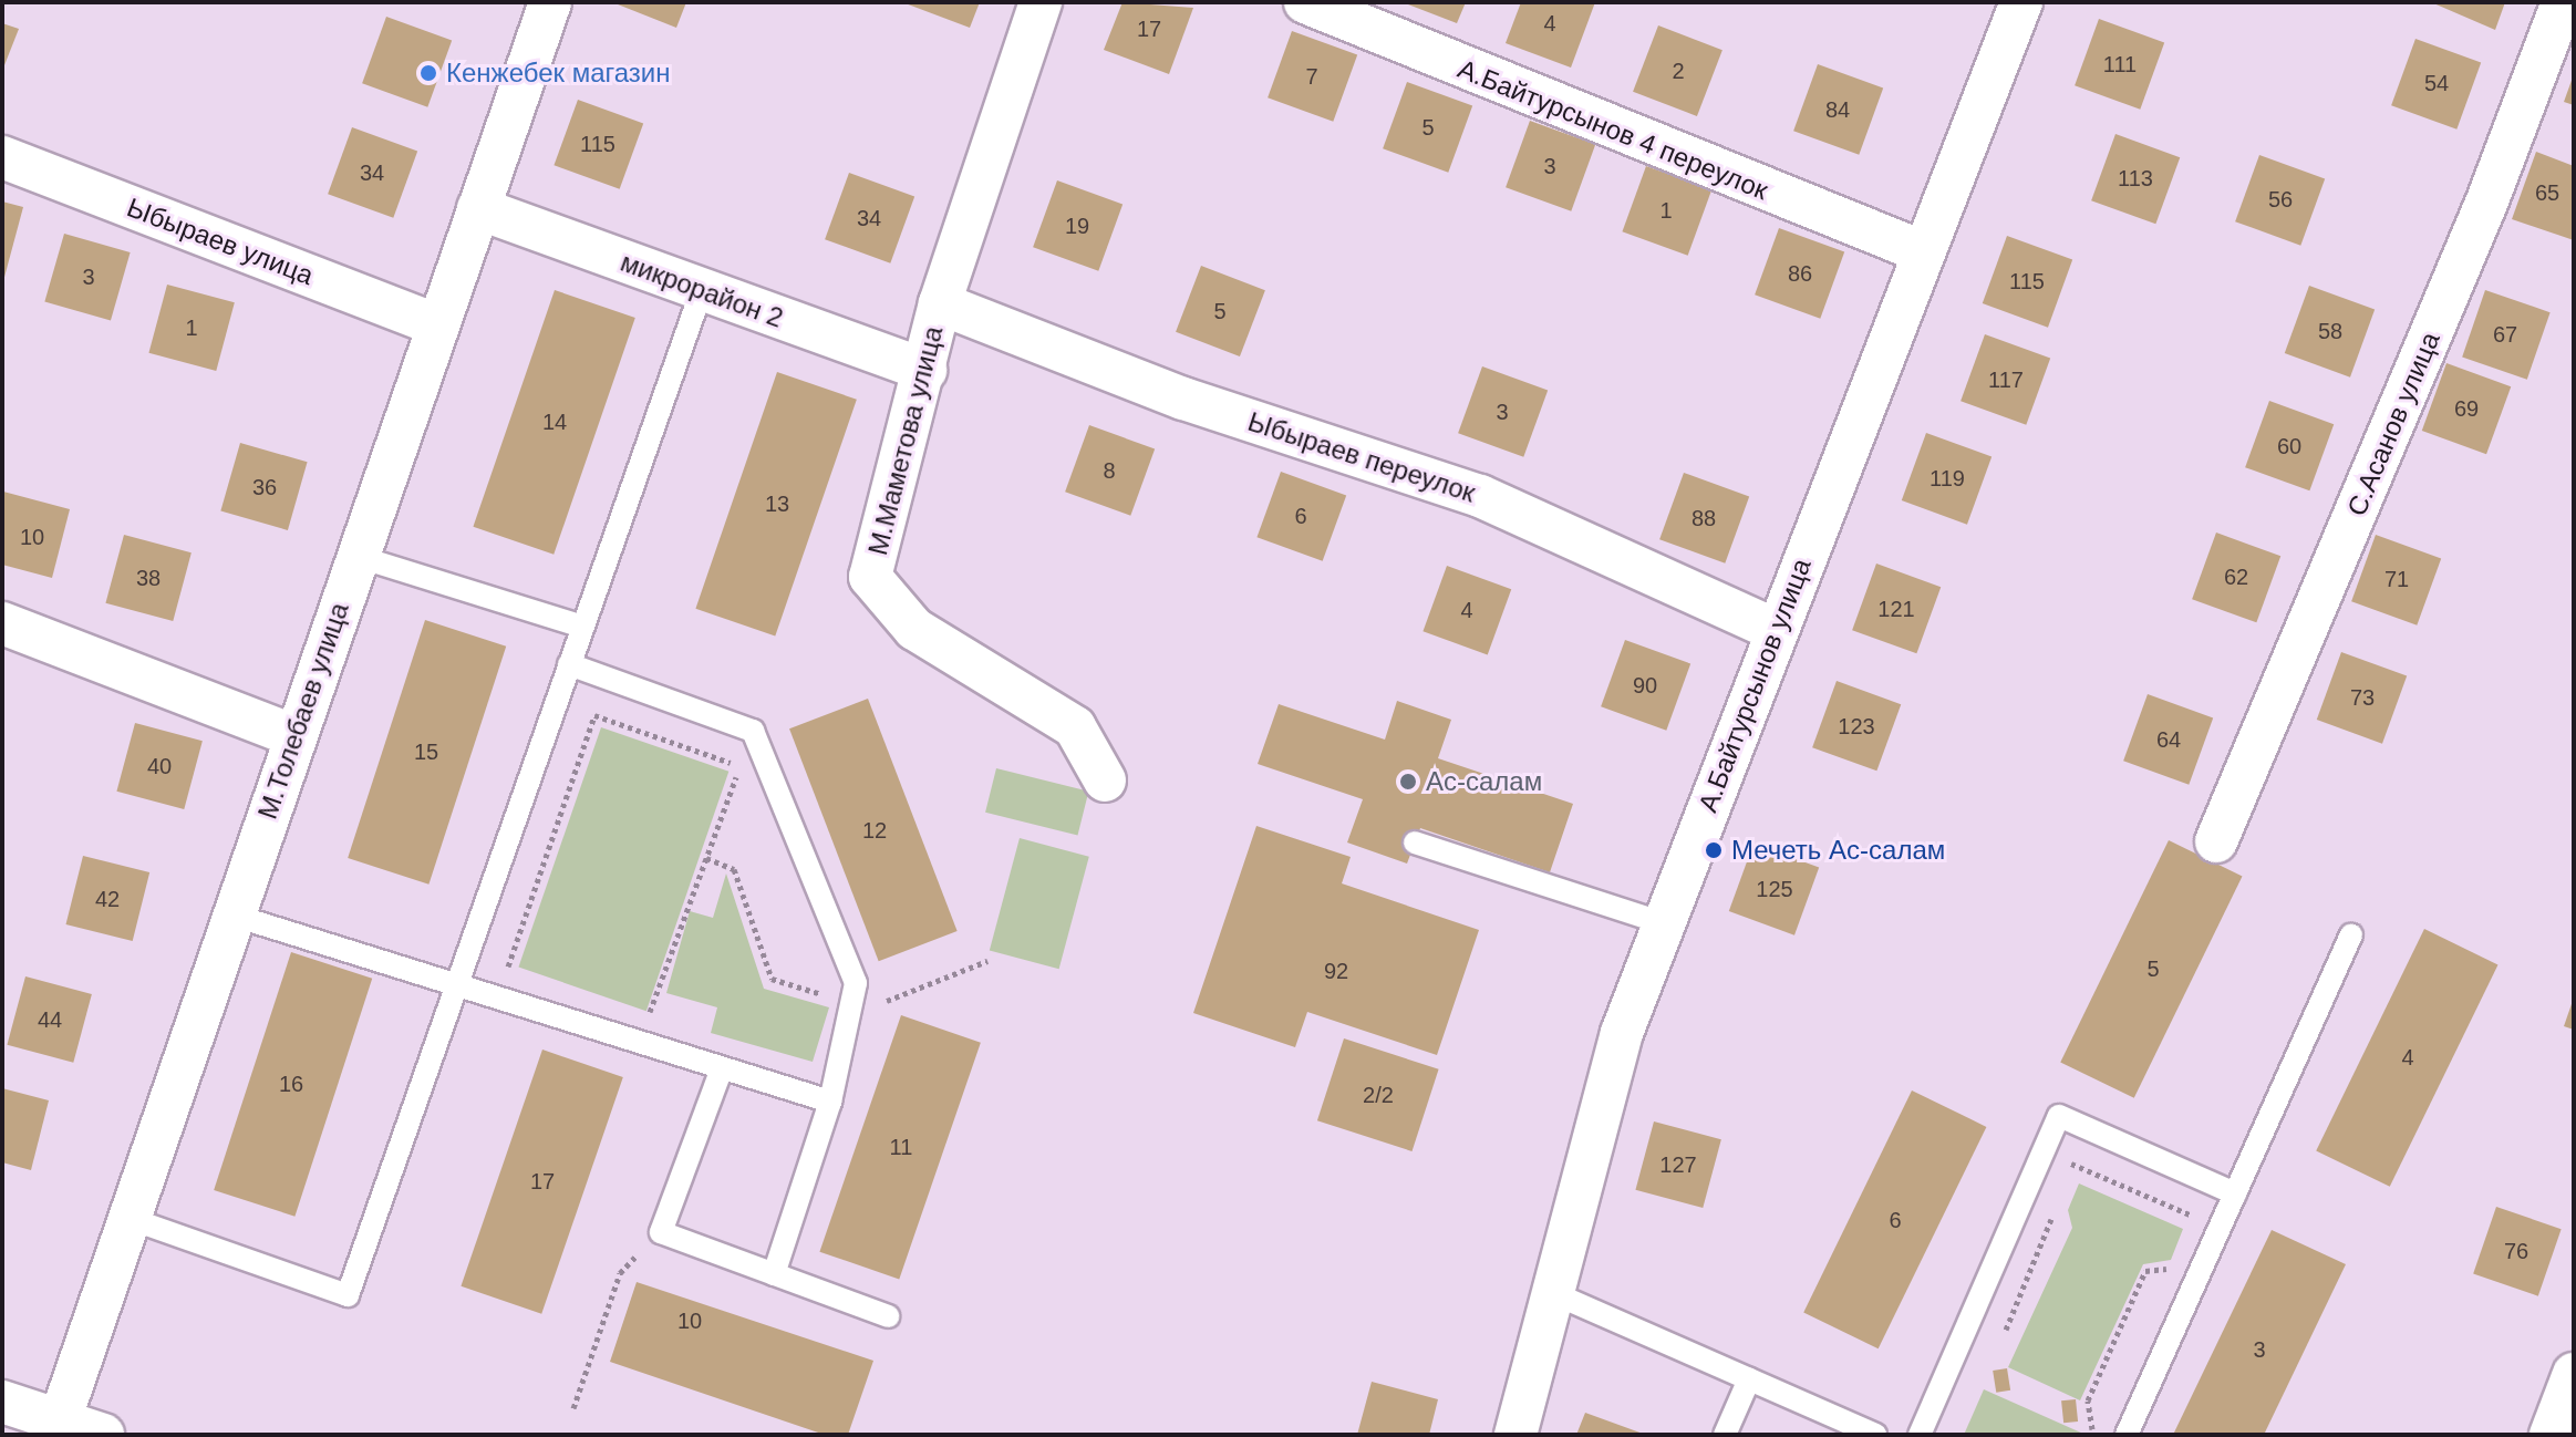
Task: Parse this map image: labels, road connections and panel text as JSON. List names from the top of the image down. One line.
{"streets":{"street":["А.Байтурсынов 4 переулок","Ыбыраев улица","микрорайон 2","С.Асанов улица","М.Маметова улица","Ыбыраев переулок","А.Байтурсынов улица","М.Толебаев улица"]},"crossings":[["А.Байтурсынов 4 переулок","А.Байтурсынов улица"],["Ыбыраев улица","М.Толебаев улица"],["микрорайон 2","М.Маметова улица"],["микрорайон 2","М.Толебаев улица"],["М.Маметова улица","Ыбыраев переулок"],["Ыбыраев переулок","А.Байтурсынов улица"]],"places":["Кенжебек магазин","Ас-салам","Мечеть Ас-салам"],"house_numbers":["4","17","111","2","7","54","84","5","115","3","34","113","65","56","1","34","19","86","3","115","5","1","58","67","117","69","3","14","60","8","119","36","13","6","88","10","62","38","71","121","4","90","73","123","64","15","40","12","125","42","5","92","44","4","16","2/2","11","127","17","6","76","10","3"]}
